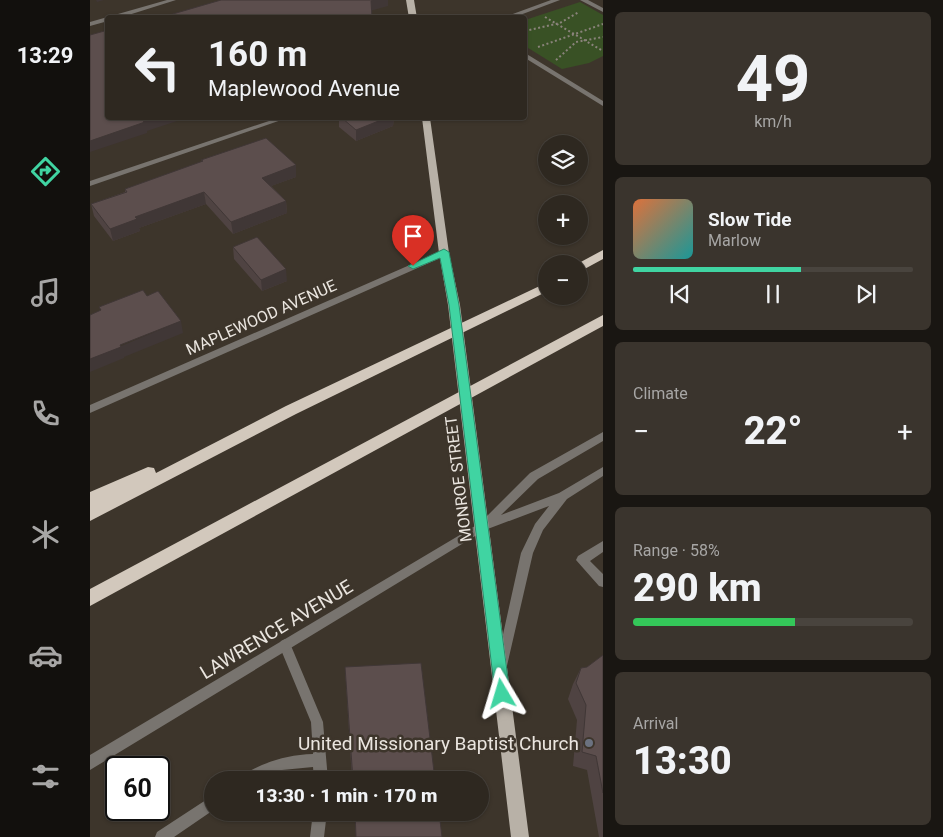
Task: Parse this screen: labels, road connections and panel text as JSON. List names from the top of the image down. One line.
{"streets":{"main road":["MONROE STREET"],"street":["MAPLEWOOD AVENUE","LAWRENCE AVENUE"]},"crossings":[["MAPLEWOOD AVENUE","MONROE STREET"],["MONROE STREET","LAWRENCE AVENUE"]],"places":["United Missionary Baptist Church"],"page":{"tabs":"13:29","tile":[["49","km/h"],"Climate",["Range · 58%","290 km"],["Arrival","13:30"]],"turn":["160 m","Maplewood Avenue"],"map_buttons":["+","−"],"song":["Slow Tide","Marlow"],"heat":["−","22°","+"],"limit":"60","trip":"13:30 · 1 min · 170 m"}}
